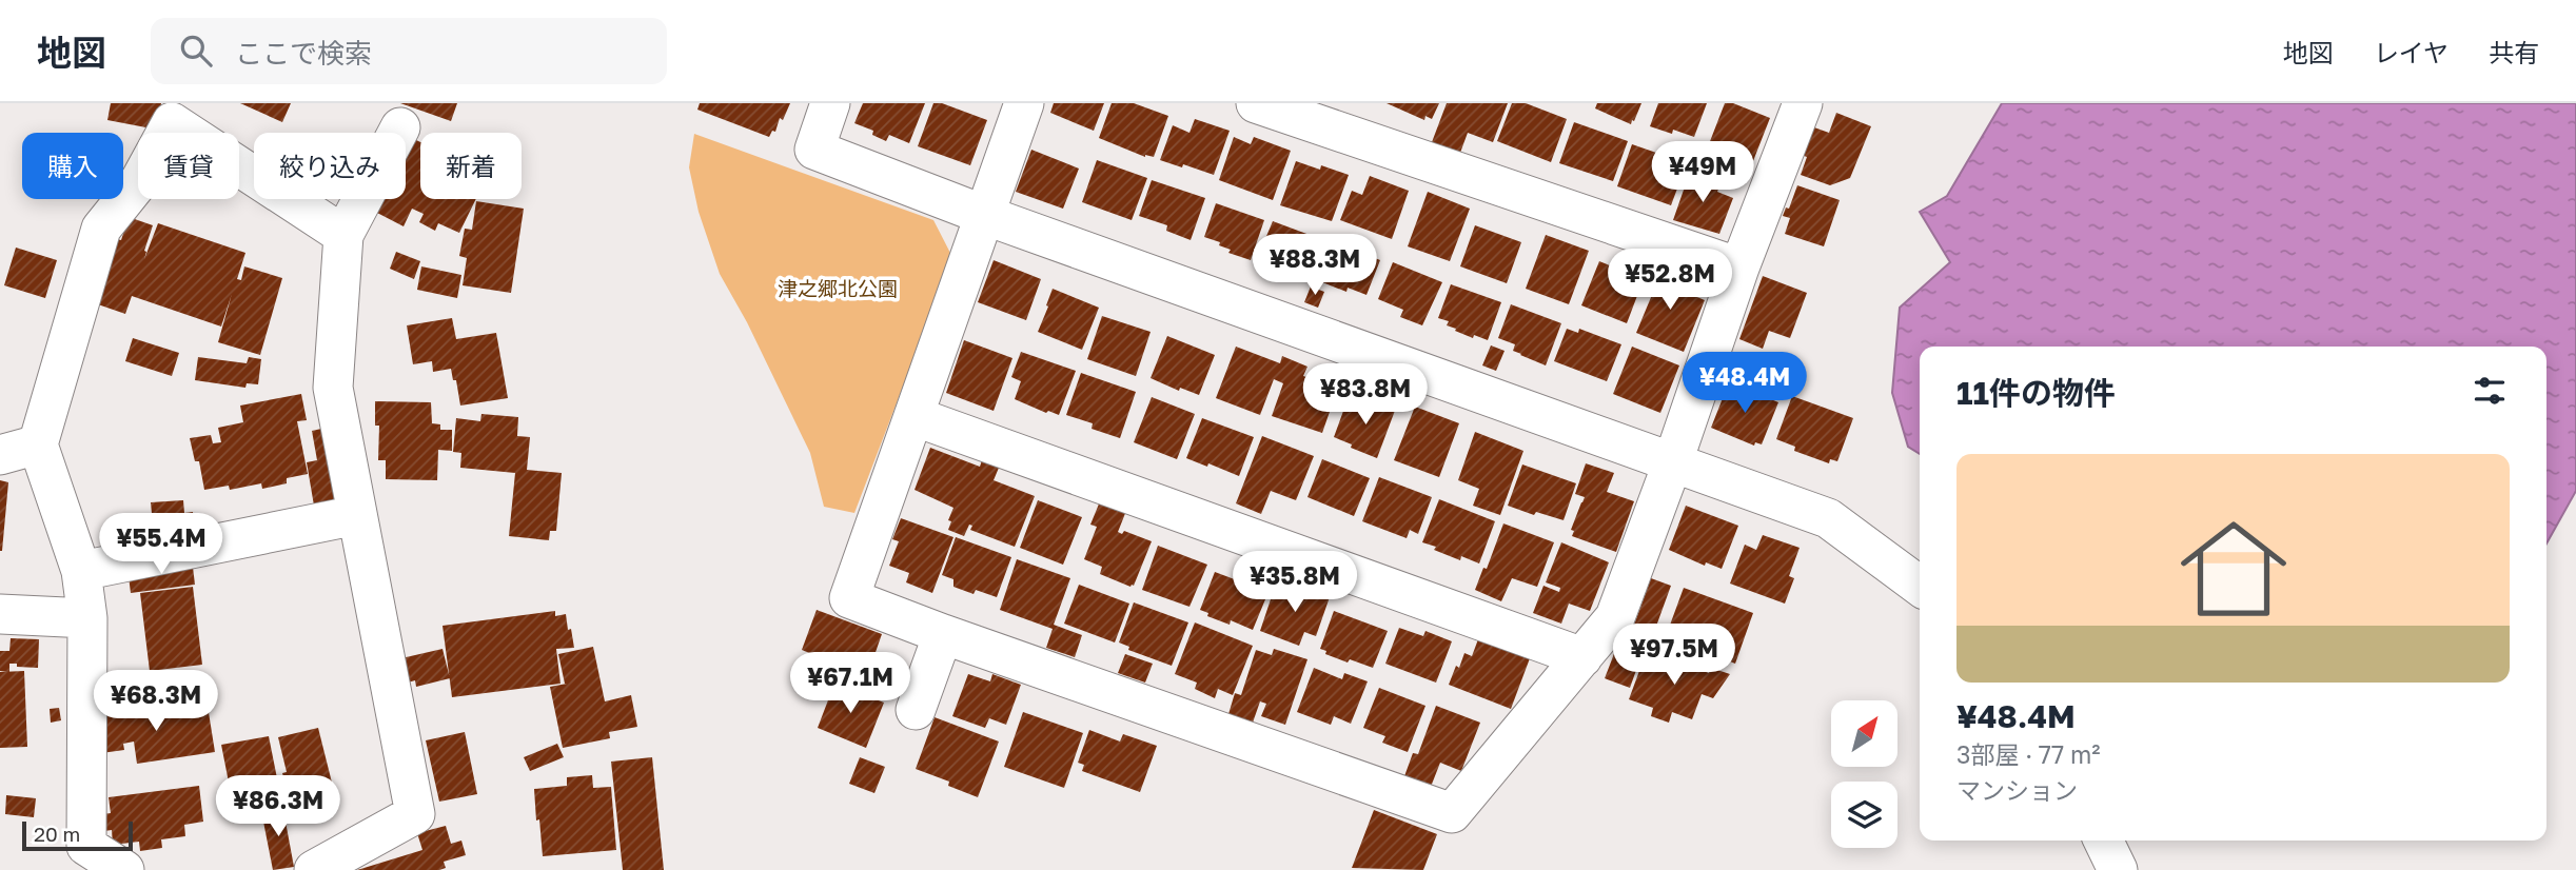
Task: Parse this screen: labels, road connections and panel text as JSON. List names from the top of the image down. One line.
{"parks":["津之郷北公園"],"scale_bar":"20 m","north":"top right","page":{"header":"地図","search":"ここで検索","nav":["地図","レイヤ","共有"],"chip":["購入","賃貸","絞り込み","新着"],"price":["¥49M","¥88.3M","¥52.8M","¥48.4M","¥83.8M","¥55.4M","¥35.8M","¥97.5M","¥67.1M","¥68.3M","¥86.3M"],"heading":"11件の物件","list":[{"name":"¥48.4M","note":"3部屋 · 77 m² · マンション"}],"scale":"20 m"}}
